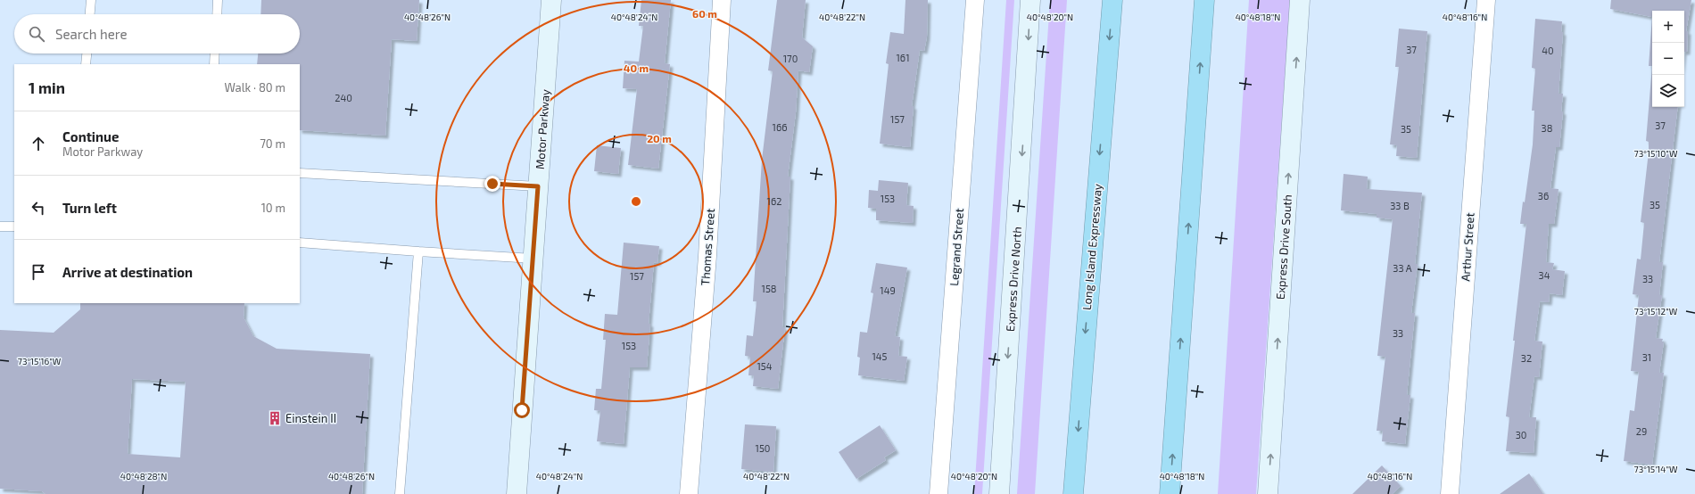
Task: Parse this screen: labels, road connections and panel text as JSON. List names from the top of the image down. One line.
{"streets":{"highway":["Long Island Expressway"],"main road":["Motor Parkway","Express Drive South","Express Drive North"],"street":["Thomas Street","Legrand Street","Arthur Street"]},"one_way":["Express Drive South","Express Drive North"],"places":{"building":["Einstein II"]},"house_numbers":["37","40","161","170","240","157","37","166","38","35","36","153","162","35","33 B","33 A","34","157","33","158","149","33","153","145","31","32","154","29","30","150"],"page":{"map_buttons":["+","−"],"search":"Search here","heading":["1 min","Walk · 80 m"],"list":[["Continue","Motor Parkway","70 m"],["Turn left","10 m"],"Arrive at destination"]},"coordinates":["40°48'26\"N","40°48'24\"N","40°48'22\"N","40°48'20\"N","40°48'18\"N","40°48'16\"N","73°15'10\"W","73°15'12\"W","73°15'16\"W","73°15'14\"W","40°48'28\"N"],"rings":["60 m","40 m","20 m"]}
